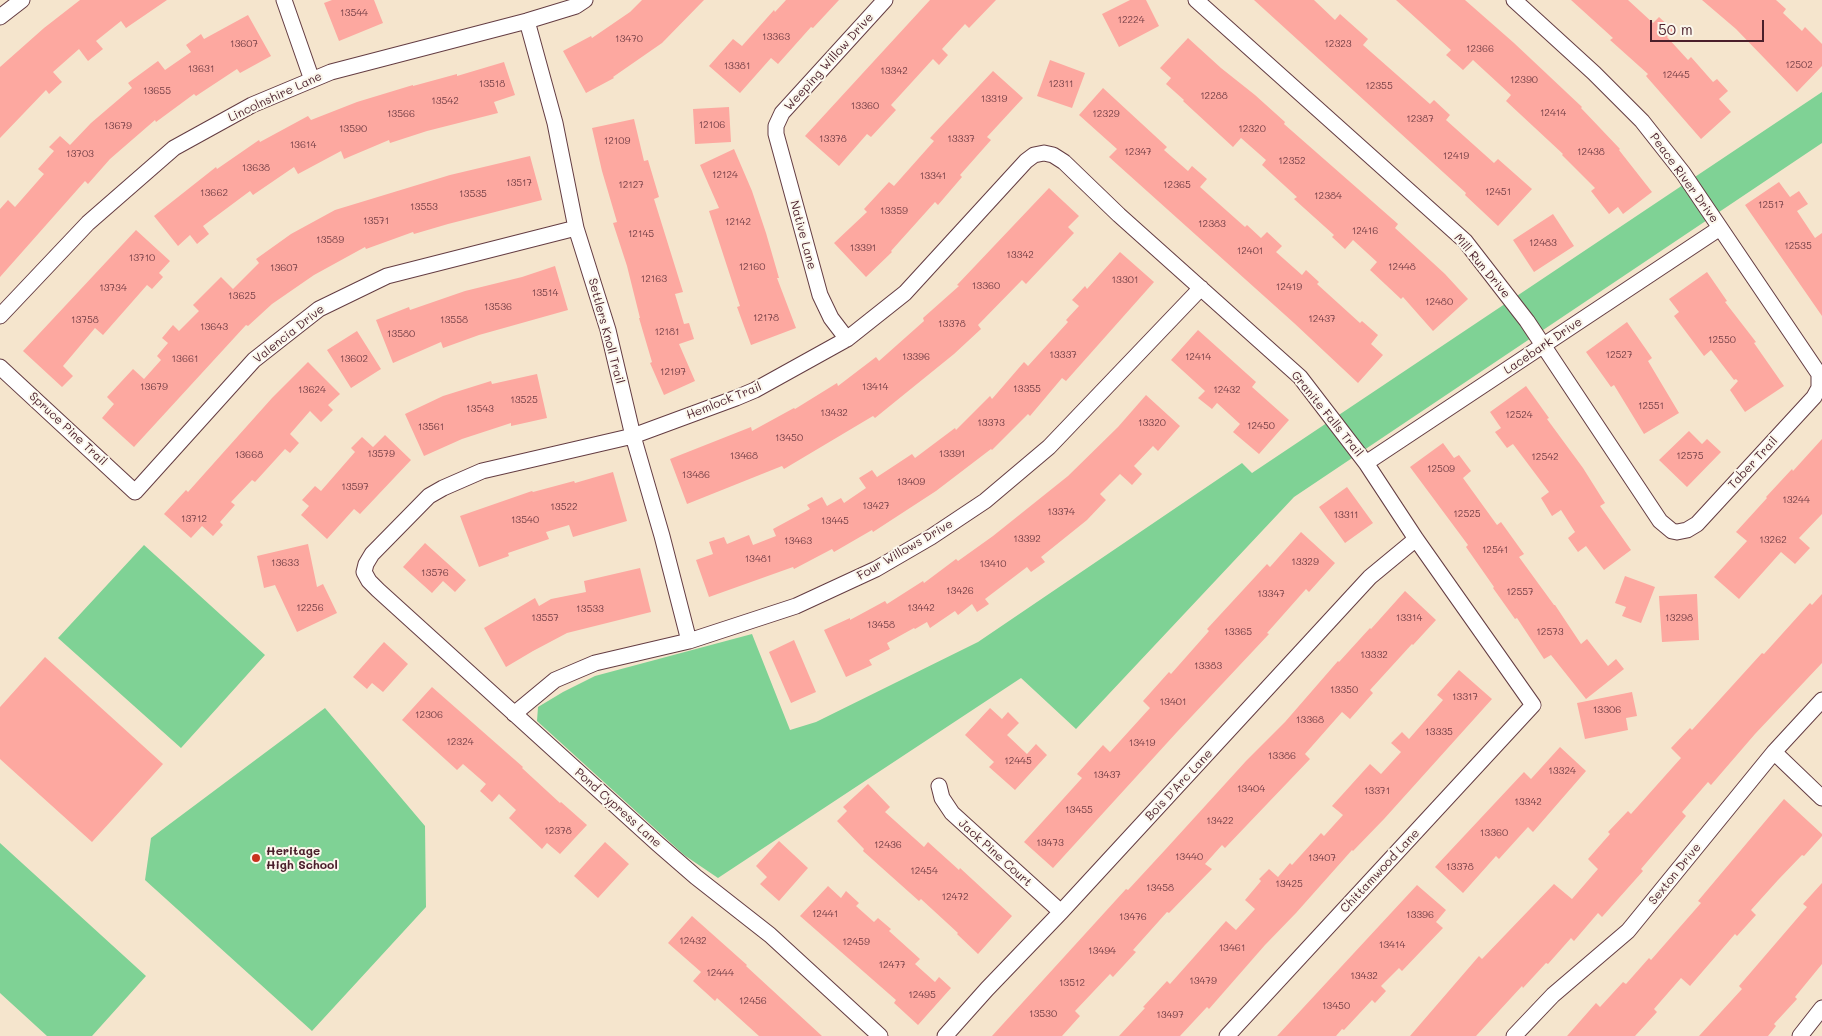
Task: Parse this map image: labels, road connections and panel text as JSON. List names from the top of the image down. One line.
{"streets":{"street":["Weeping Willow Drive","Lincolnshire Lane","Peace River Drive","Native Lane","Mill Run Drive","Settlers Knoll Trail","Valencia Drive","Lacebark Drive","Hemlock Trail","Granite Falls Trail","Spruce Pine Trail","Taber Trail","Four Willows Drive","Bois D'Arc Lane","Pond Cypress Lane","Jack Pine Court","Chittamwood Lane","Sexton Drive"]},"crossings":[["Weeping Willow Drive","Native Lane"],["Lincolnshire Lane","Settlers Knoll Trail"],["Peace River Drive","Lacebark Drive"],["Peace River Drive","Taber Trail"],["Native Lane","Hemlock Trail"],["Mill Run Drive","Lacebark Drive"],["Mill Run Drive","Taber Trail"],["Settlers Knoll Trail","Valencia Drive"],["Settlers Knoll Trail","Hemlock Trail"],["Settlers Knoll Trail","Four Willows Drive"],["Valencia Drive","Spruce Pine Trail"],["Lacebark Drive","Granite Falls Trail"],["Hemlock Trail","Granite Falls Trail"],["Hemlock Trail","Pond Cypress Lane"],["Granite Falls Trail","Four Willows Drive"],["Granite Falls Trail","Bois D'Arc Lane"],["Granite Falls Trail","Chittamwood Lane"],["Four Willows Drive","Pond Cypress Lane"],["Bois D'Arc Lane","Jack Pine Court"]],"places":["Heritage High School"],"house_numbers":["13544","12224","13363","13470","13607","12323","12366","12502","13381","13631","13342","12445","12390","13518","12311","12355","13655","12288","13319","13542","13360","12414","13566","12329","12387","12106","13679","13590","12320","13378","13337","12109","13614","12347","12438","13703","12419","12352","13638","12124","13341","13517","12127","12365","12451","13662","13535","12384","12517","13553","13359","13571","12142","12383","12416","12145","13589","12483","12535","13391","12401","13342","13710","12160","12448","13607","12163","13301","13360","12419","13734","13514","13625","12480","13536","12178","12437","13758","13558","13378","13643","12181","13580","12550","13337","12527","13396","12414","13661","13602","12197","13679","13414","13355","13624","12432","13525","12551","13543","13432","12524","13373","13320","12450","13561","13450","13579","13391","13668","13468","12575","12542","12509","13486","13409","13597","13244","13427","13522","13374","12525","13311","13712","13540","13445","13392","13262","13463","12541","13481","13329","13633","13410","13576","13426","12557","13347","12256","13442","13533","13557","13314","13298","13458","13365","12573","13332","13383","13350","13317","13401","13306","12306","13368","13335","12324","13419","13386","12445","13324","13437","13404","13371","13342","13455","13422","12378","13360","13473","12436","13440","13407","13378","12454","13425","13458","12472","12441","13396","13476","12432","12459","13414","13461","13494","12477","12444","13432","13479","13512","12495","12456","13450","13530","13497"],"scale_bar":"50 m"}
